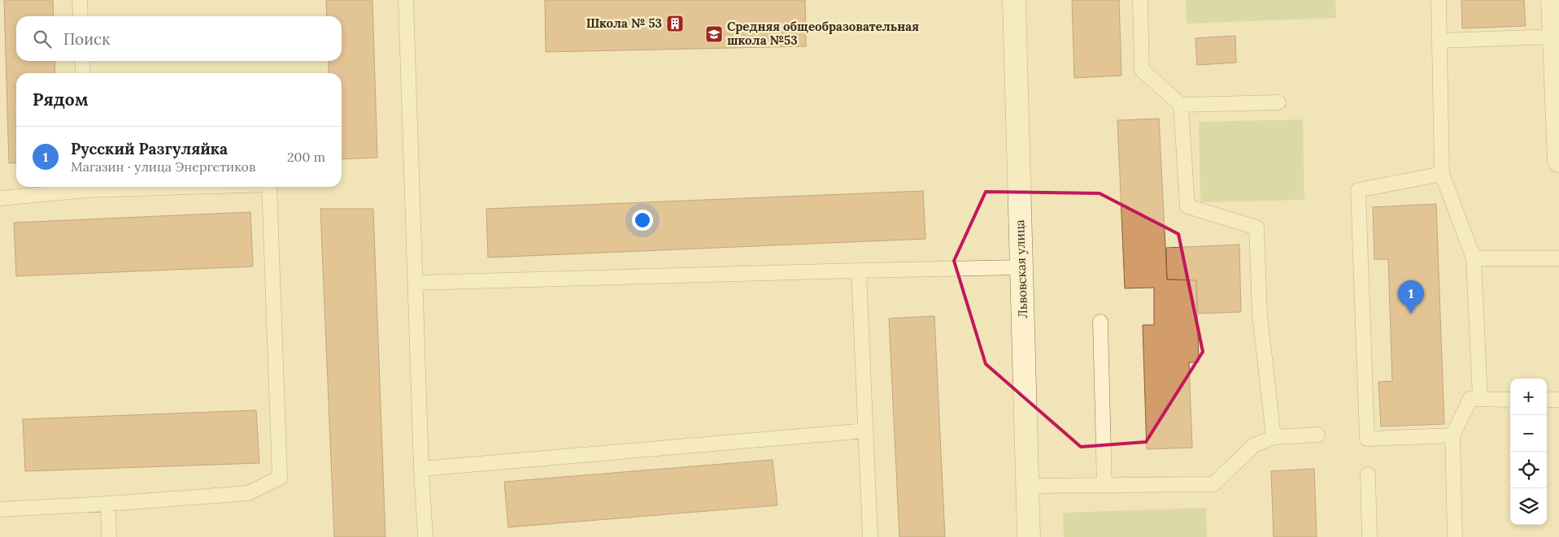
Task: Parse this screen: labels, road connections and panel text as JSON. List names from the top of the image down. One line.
{"streets":{"street":["Львовская улица"]},"places":{"building":["Школа № 53"],"school or university":["Средняя общеобразовательная школа №53"]},"page":{"search":"Поиск","heading":"Рядом","list":[{"mark":"1","name":"Русский Разгуляйка","note":"Магазин · улица Энергетиков","value":"200 m"}],"pins":"1","map_buttons":["+","−"]}}
